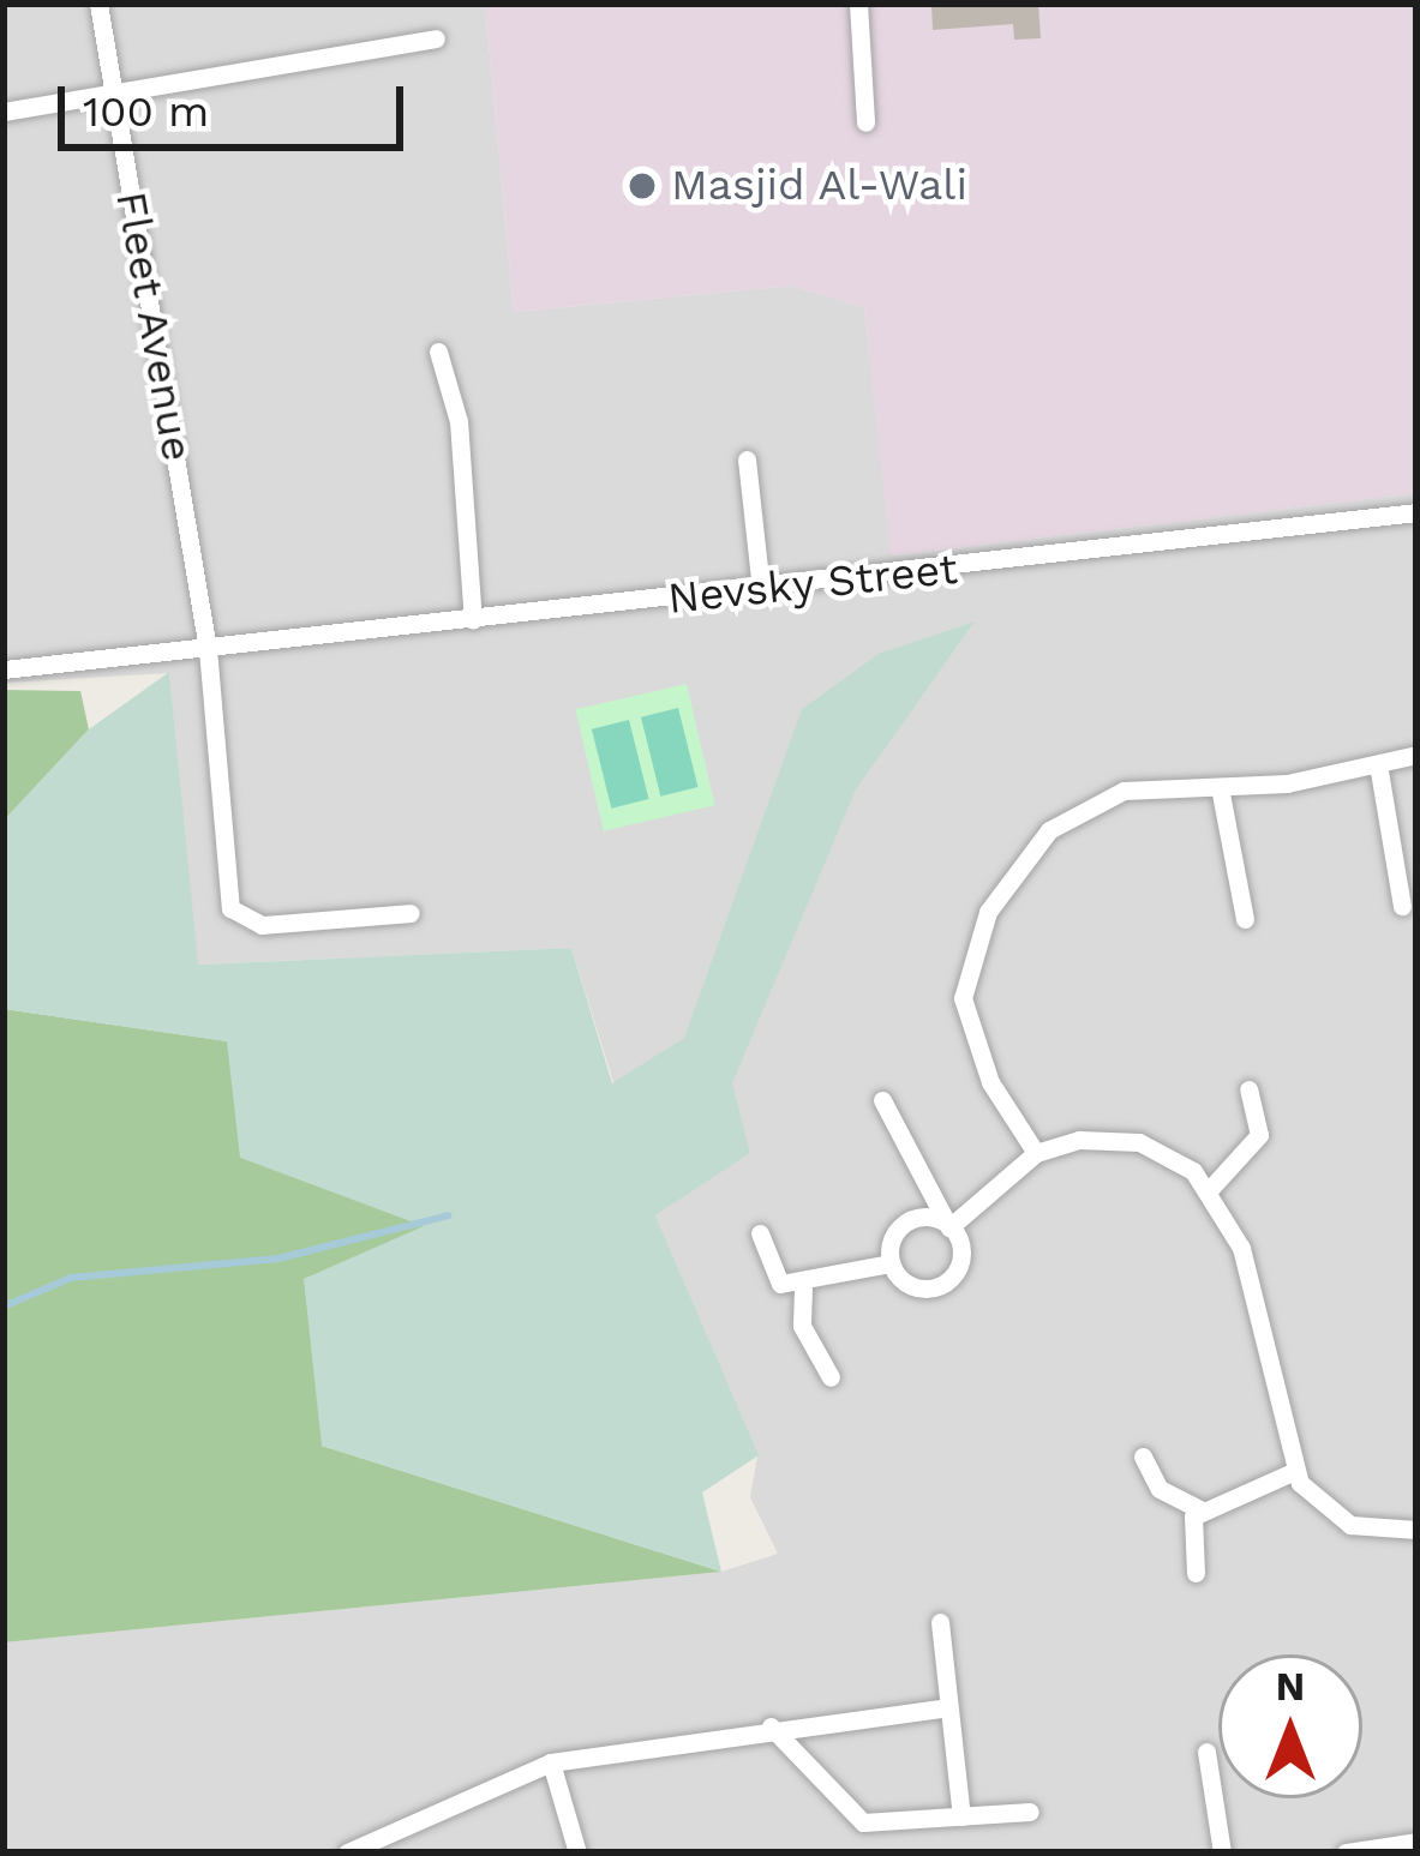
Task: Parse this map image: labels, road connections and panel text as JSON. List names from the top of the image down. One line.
{"streets":{"street":["Fleet Avenue","Nevsky Street"]},"crossings":[["Fleet Avenue","Nevsky Street"]],"places":["Masjid Al-Wali"],"scale_bar":"100 m","north":"top"}
